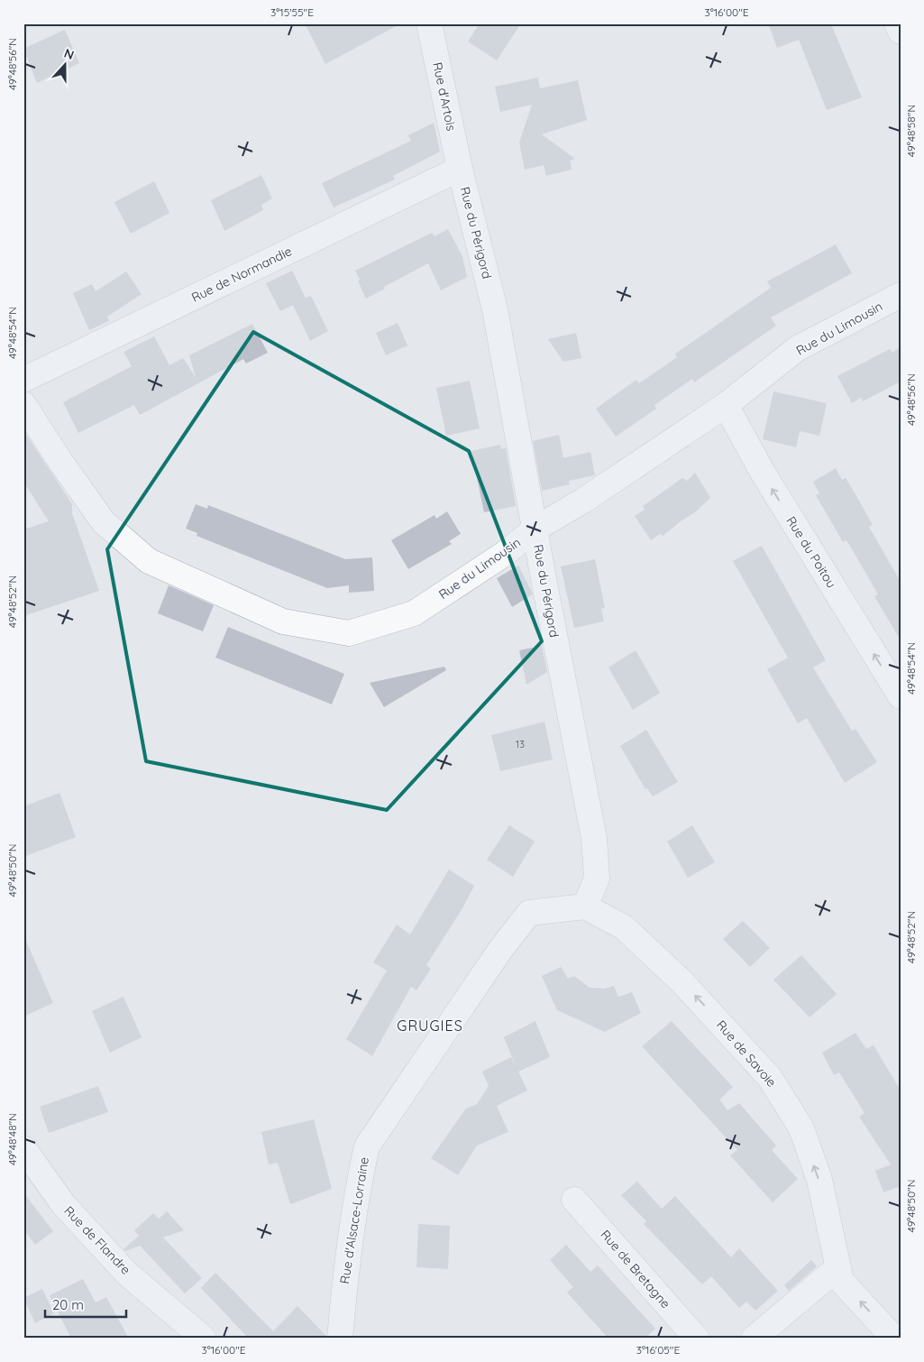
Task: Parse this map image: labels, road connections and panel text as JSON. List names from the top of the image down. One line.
{"streets":{"street":["Rue d'Artois","Rue du Périgord","Rue de Normandie","Rue du Limousin","Rue du Poitou","Rue de Savoie","Rue d'Alsace-Lorraine","Rue de Flandre","Rue de Bretagne"]},"crossings":[["Rue d'Artois","Rue du Périgord"],["Rue d'Artois","Rue de Normandie"],["Rue du Périgord","Rue de Normandie"],["Rue du Périgord","Rue du Limousin"],["Rue du Périgord","Rue de Savoie"],["Rue du Périgord","Rue d'Alsace-Lorraine"],["Rue du Limousin","Rue du Poitou"],["Rue de Savoie","Rue d'Alsace-Lorraine"]],"one_way":["Rue du Poitou","Rue de Savoie"],"districts":["GRUGIES"],"house_numbers":["13"],"scale_bar":"20 m","north":"top","coordinates":["3°15'55\"E","3°16'00\"E","49°48'56\"N","49°48'58\"N","49°48'54\"N","49°48'52\"N","49°48'50\"N","49°48'48\"N","3°16'05\"E"]}
